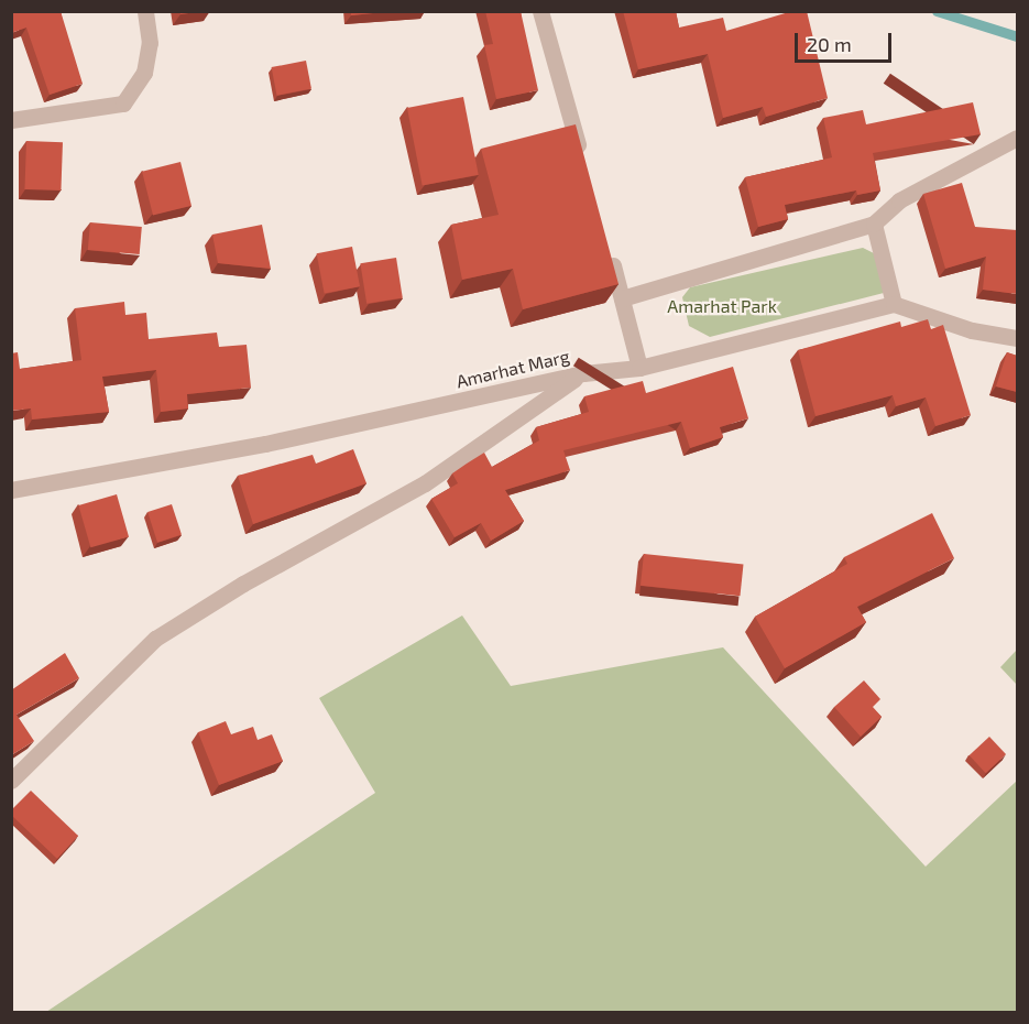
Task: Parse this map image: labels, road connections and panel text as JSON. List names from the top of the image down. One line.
{"streets":{"street":["Amarhat Marg"]},"parks":["Amarhat Park"],"scale_bar":"20 m"}
